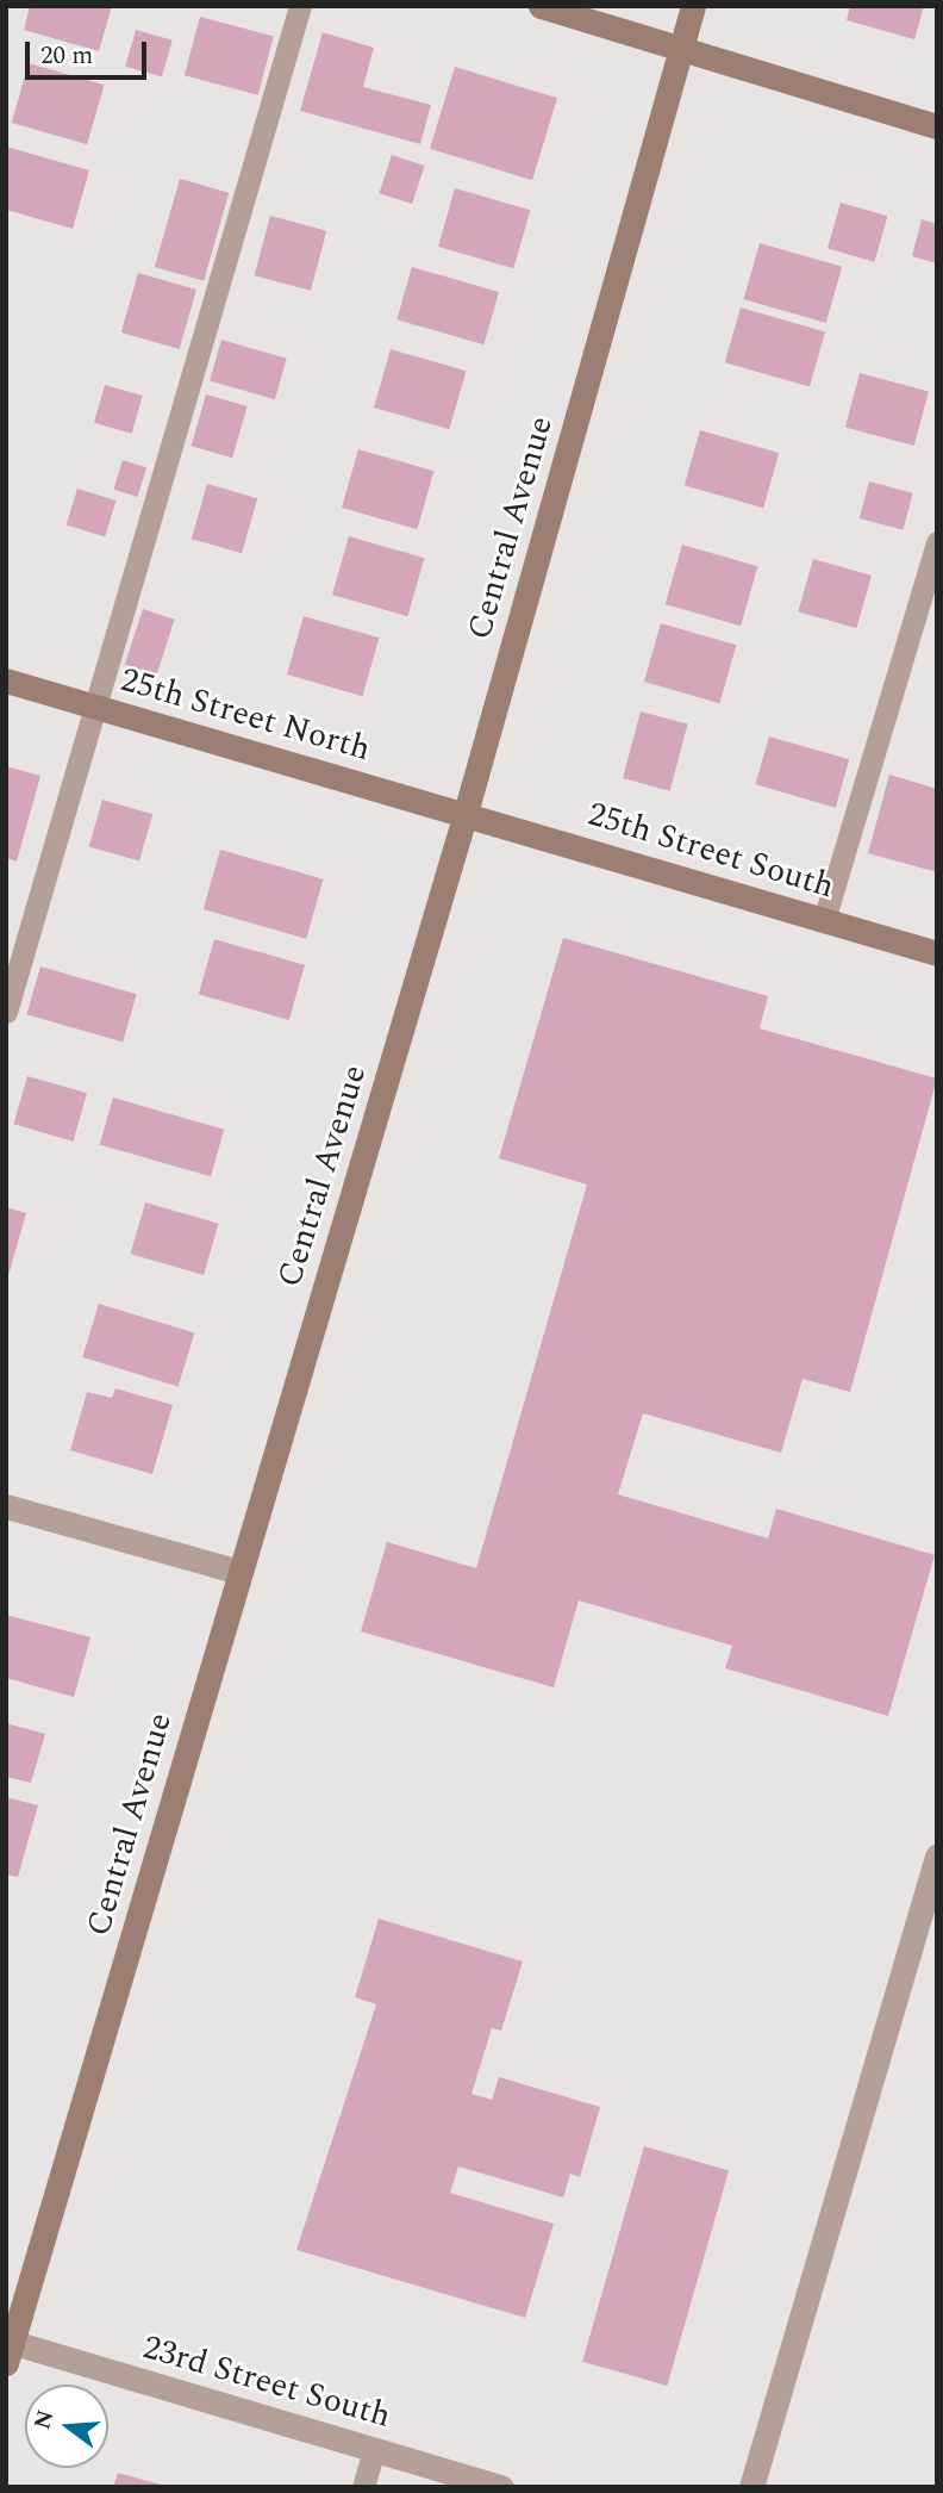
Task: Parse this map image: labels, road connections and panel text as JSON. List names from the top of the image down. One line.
{"streets":{"street":["Central Avenue","25th Street North","25th Street South","23rd Street South"]},"crossings":[["Central Avenue","25th Street North"],["Central Avenue","25th Street South"],["Central Avenue","23rd Street South"],["25th Street North","25th Street South"]],"scale_bar":"20 m","north":"left"}
